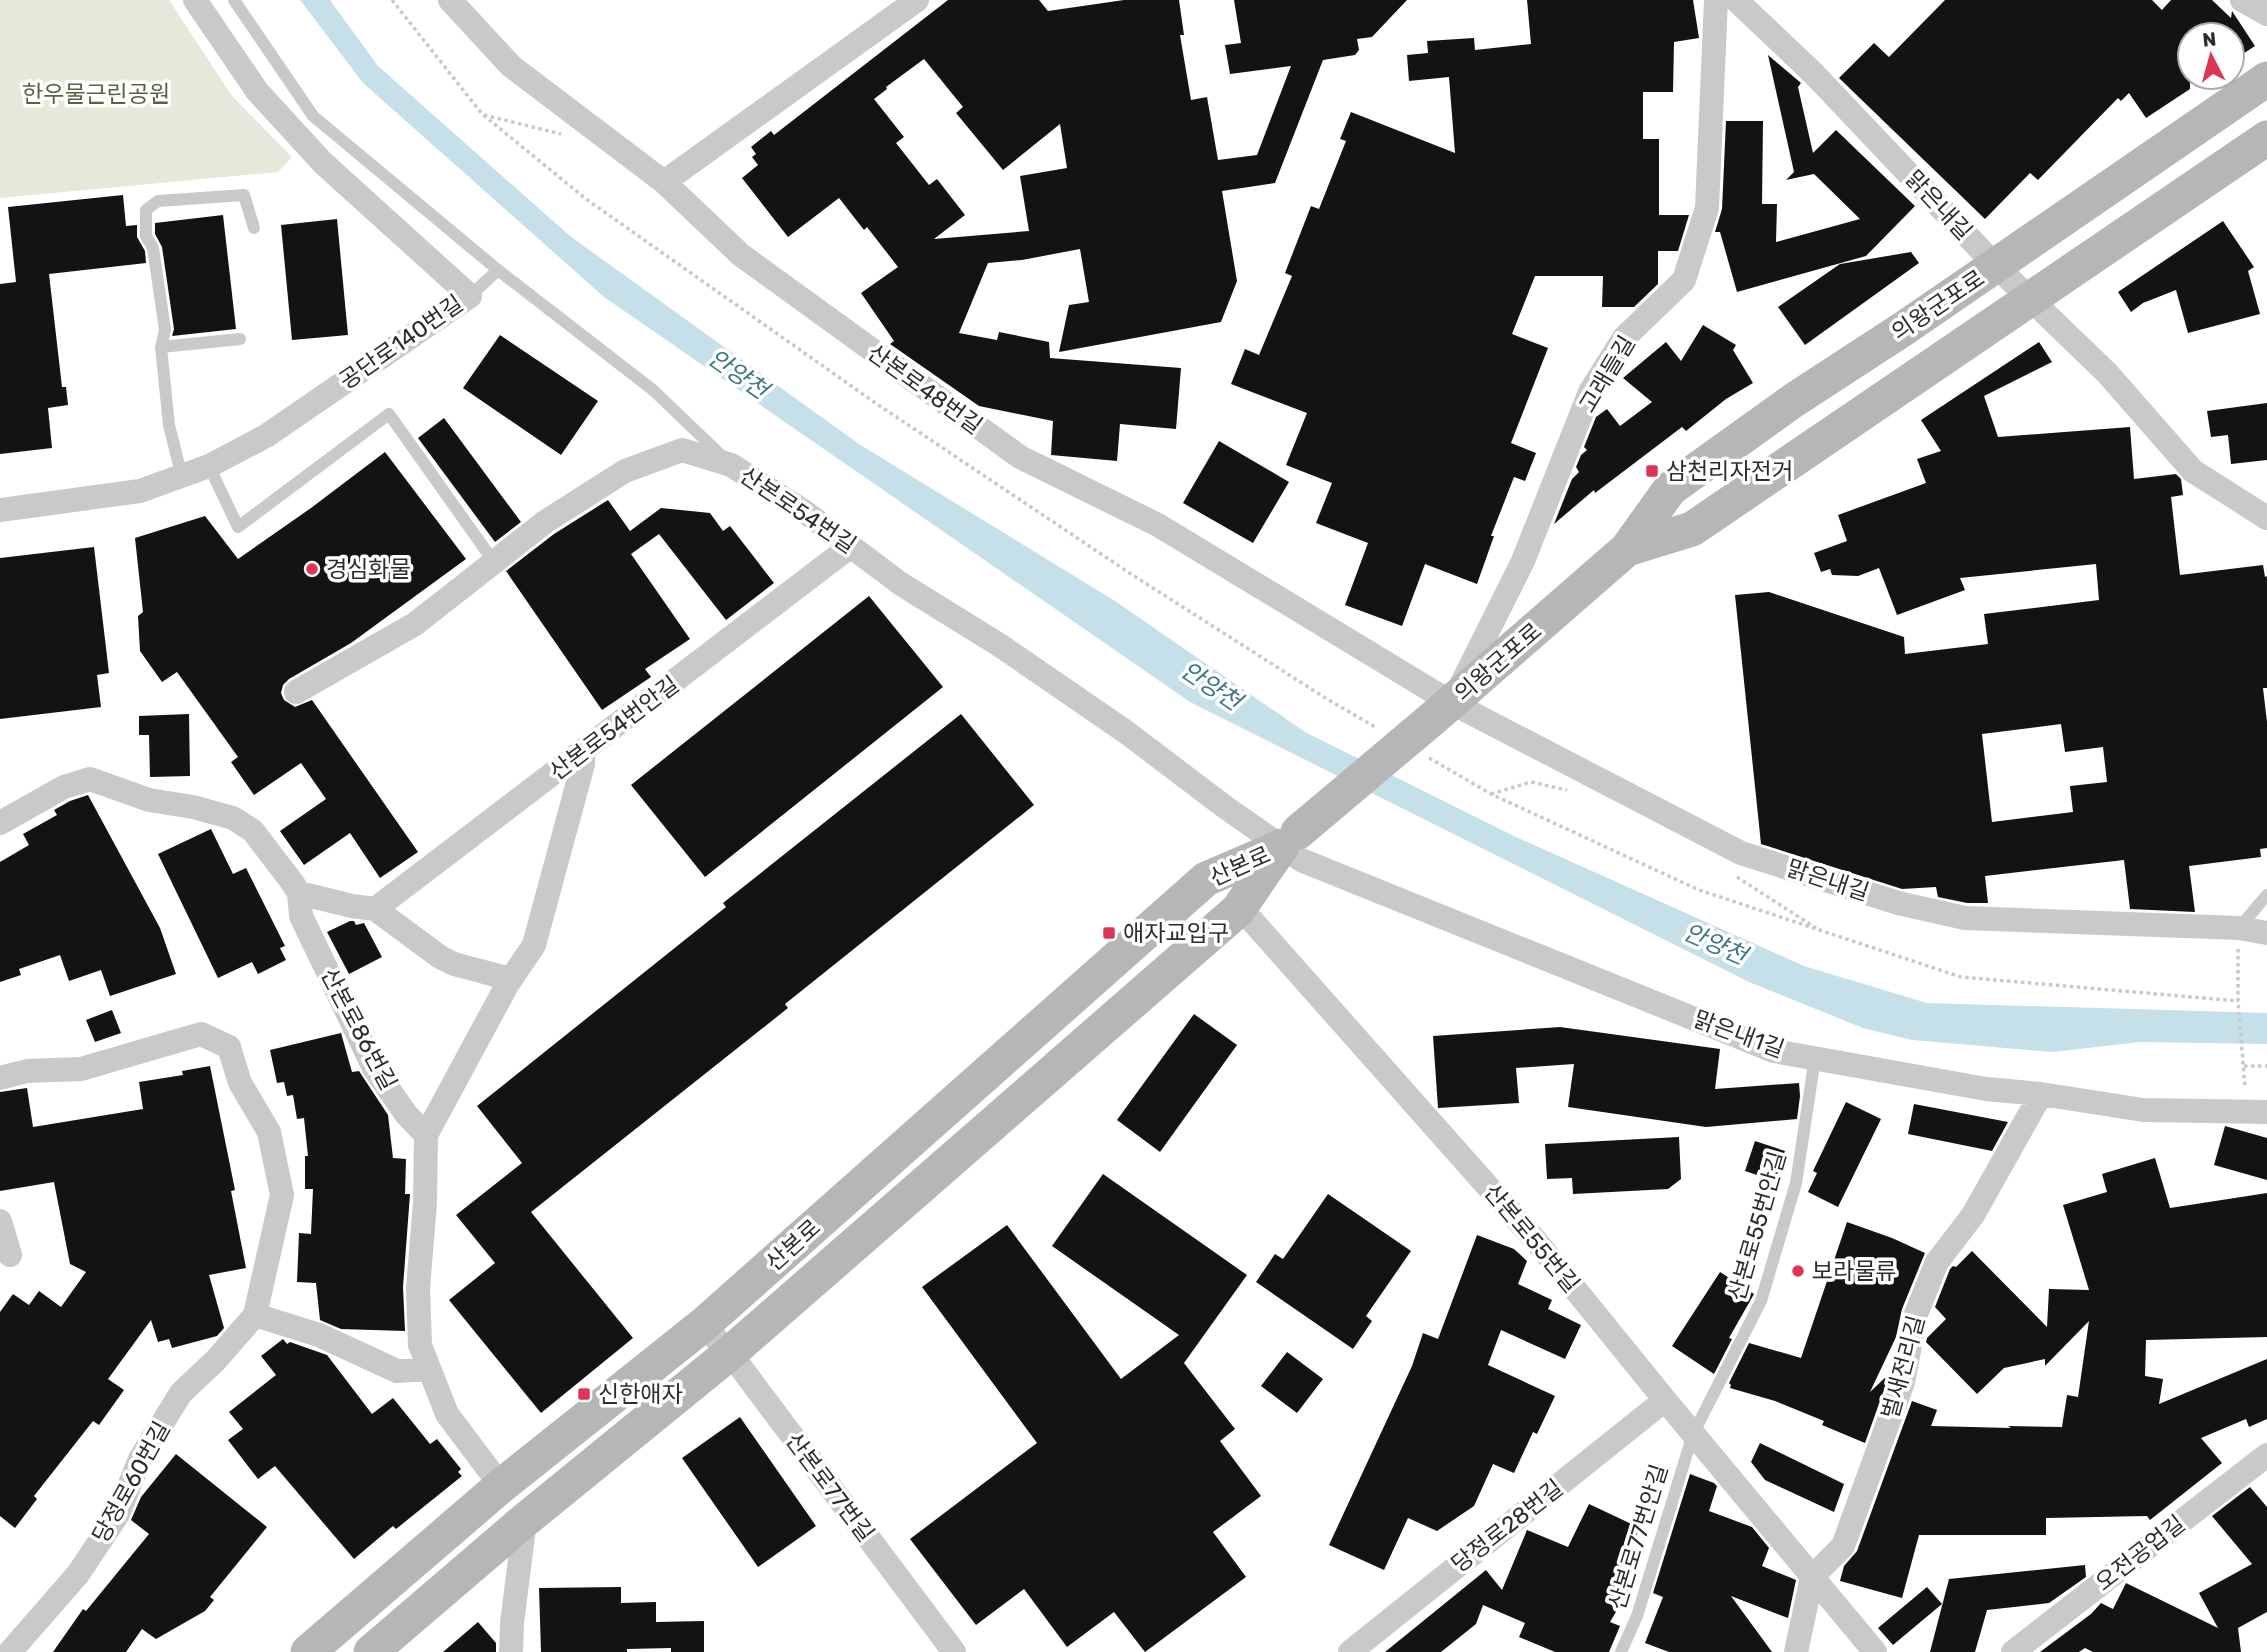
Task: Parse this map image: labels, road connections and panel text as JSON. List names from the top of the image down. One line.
{"streets":{"street":["맑은내길","의왕군포로","공단로140번길","고래들길","산본로48번길","산본로54번길","산본로54번안길","산본로","산본로86번길","맑은내1길","산본로55번길","벌새전리길","당정로60번길","산본로77번길","당정로28번길","오전공업길"],"lane":["산본로55번안길","산본로77번안길"]},"crossings":[["맑은내길","의왕군포로"],["맑은내길","고래들길"],["맑은내길","산본로48번길"],["의왕군포로","고래들길"],["의왕군포로","산본로48번길"],["의왕군포로","산본로54번길"],["의왕군포로","산본로"],["의왕군포로","맑은내1길"],["고래들길","산본로48번길"],["산본로54번길","산본로54번안길"],["산본로54번길","산본로"],["산본로54번길","맑은내1길"],["산본로","맑은내1길"],["산본로","산본로55번길"],["산본로","산본로77번길"],["맑은내1길","산본로55번안길"],["맑은내1길","벌새전리길"],["산본로55번안길","산본로55번길"],["산본로55번안길","산본로77번안길"],["산본로55번길","벌새전리길"],["산본로55번길","당정로28번길"],["산본로55번길","산본로77번안길"]],"water":["안양천"],"parks":["한우물근린공원"],"places":{"transit":["삼천리자전거","애자교입구","신한애자"],"other":["경심화물","보라물류"]},"north":"top"}
